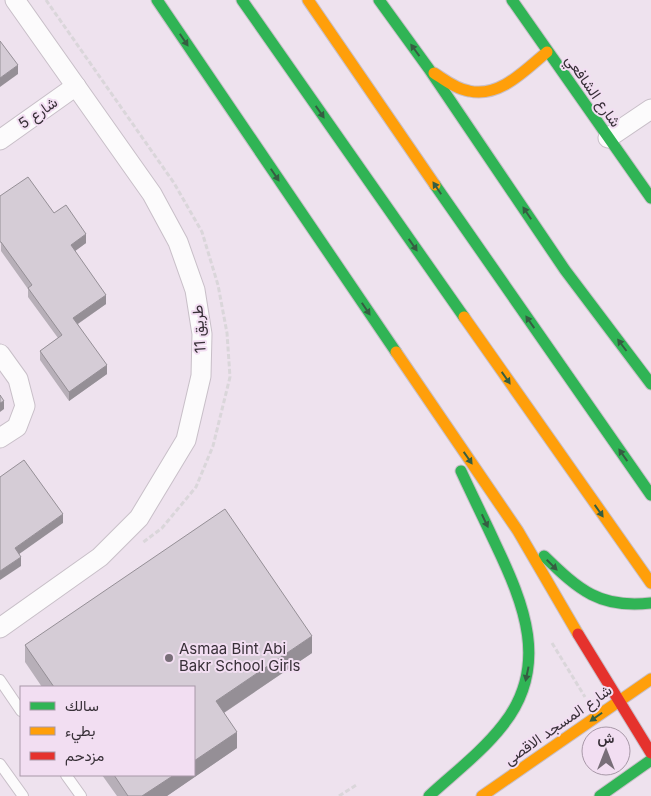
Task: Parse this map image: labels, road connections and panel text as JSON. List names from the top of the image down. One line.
{"streets":{"main road":["شارع الشافعي","شارع المسجد الاقصى"],"street":["شارع 5","طريق 11"]},"crossings":[["شارع 5","طريق 11"]],"places":["Asmaa Bint Abi Bakr School Girls"],"legend":["سالك","بطيء","مزدحم"],"north":"top"}
